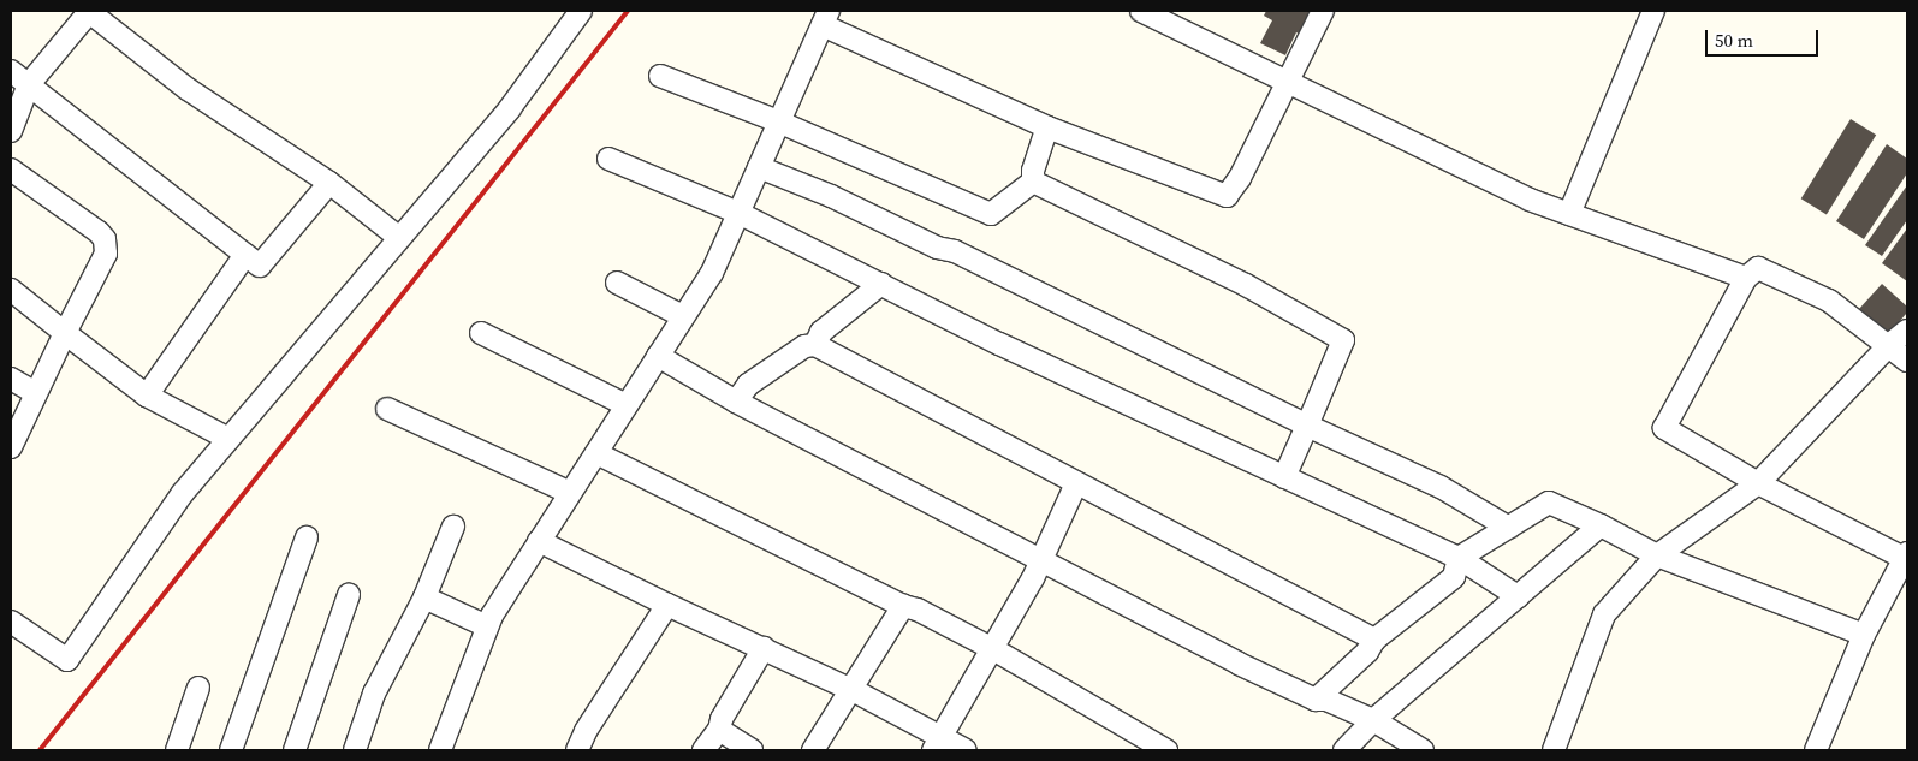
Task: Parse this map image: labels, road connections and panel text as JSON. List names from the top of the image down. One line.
{"scale_bar":"50 m"}
